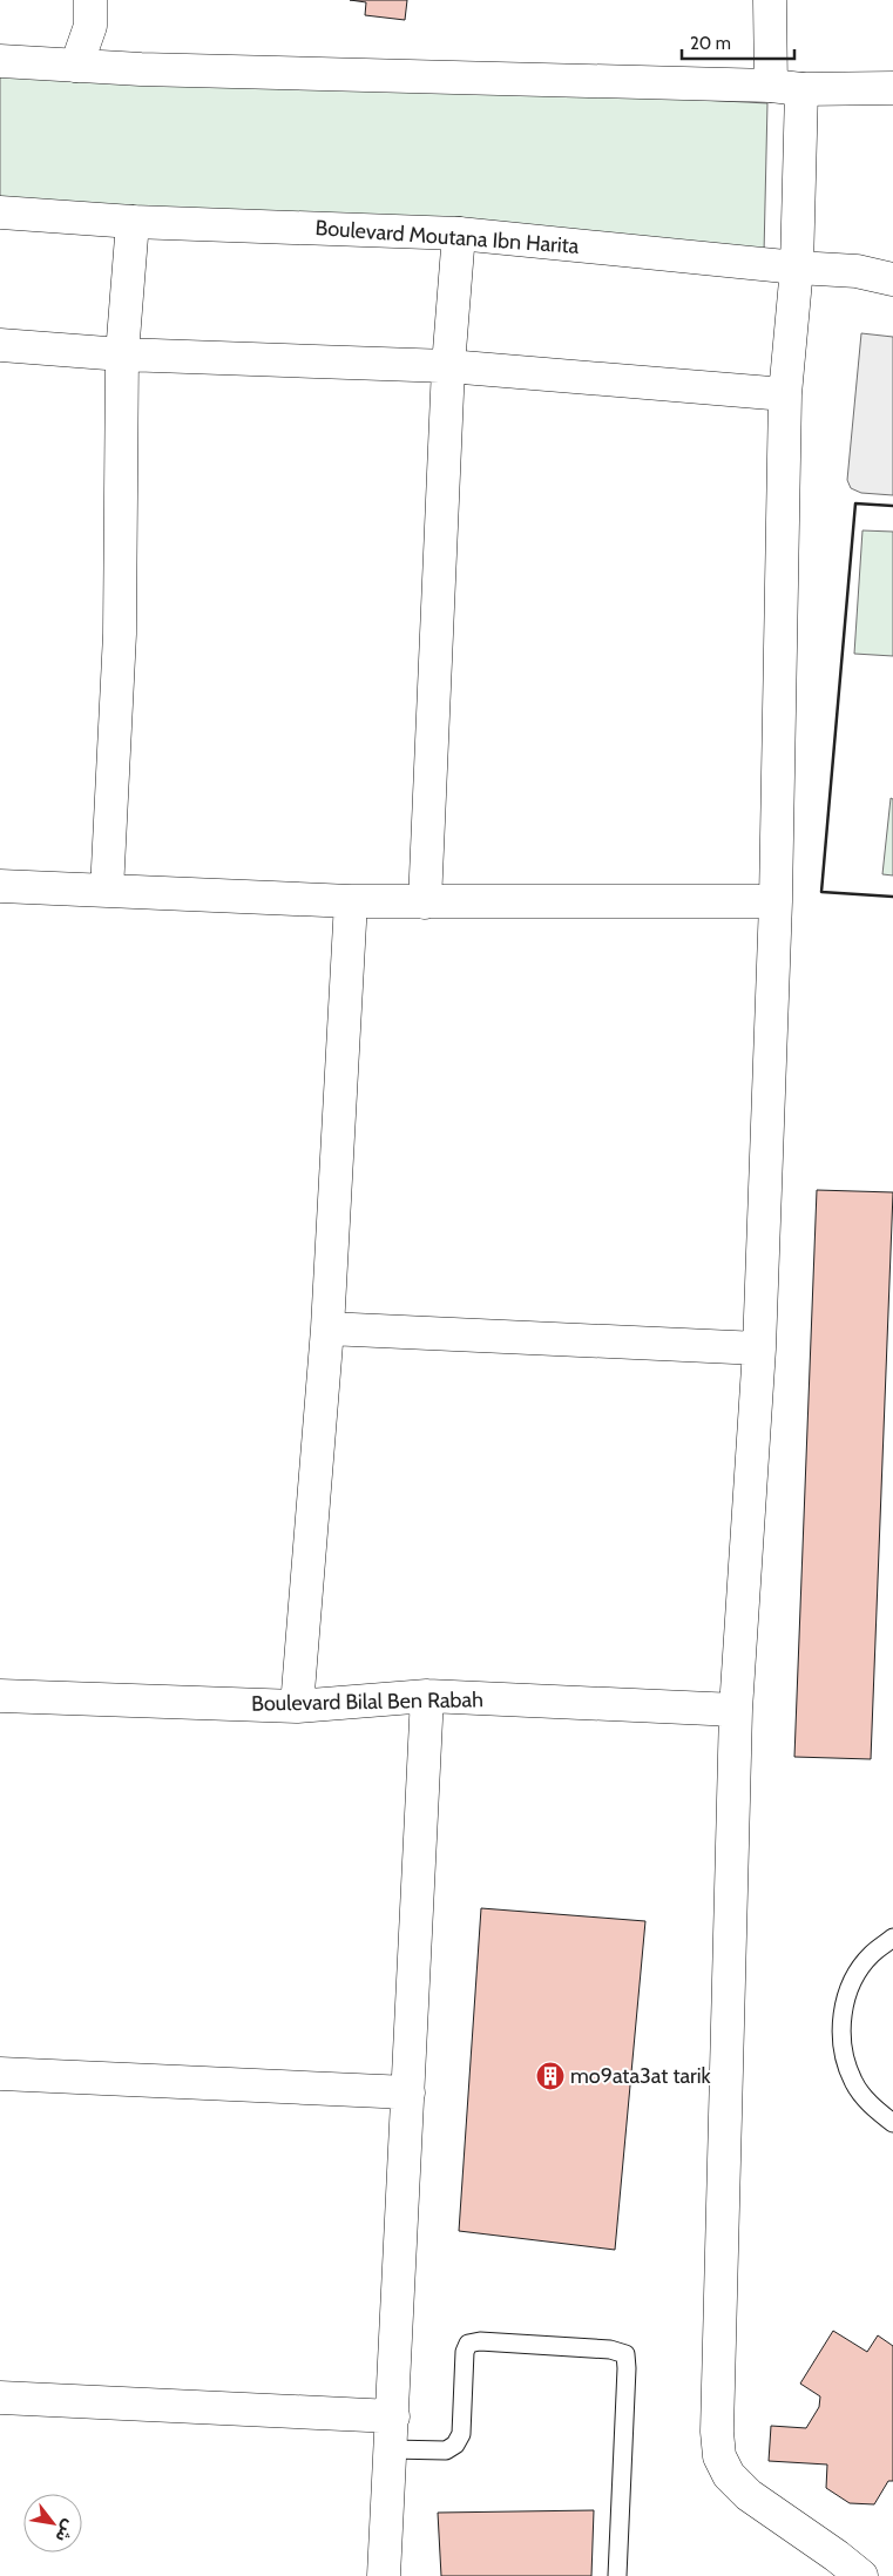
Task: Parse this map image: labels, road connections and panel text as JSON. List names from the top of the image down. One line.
{"streets":{"street":["Boulevard Moutana Ibn Harita","Boulevard Bilal Ben Rabah"]},"places":{"building":["mo9ata3at tarik"]},"scale_bar":"20 m","north":"bottom right"}
